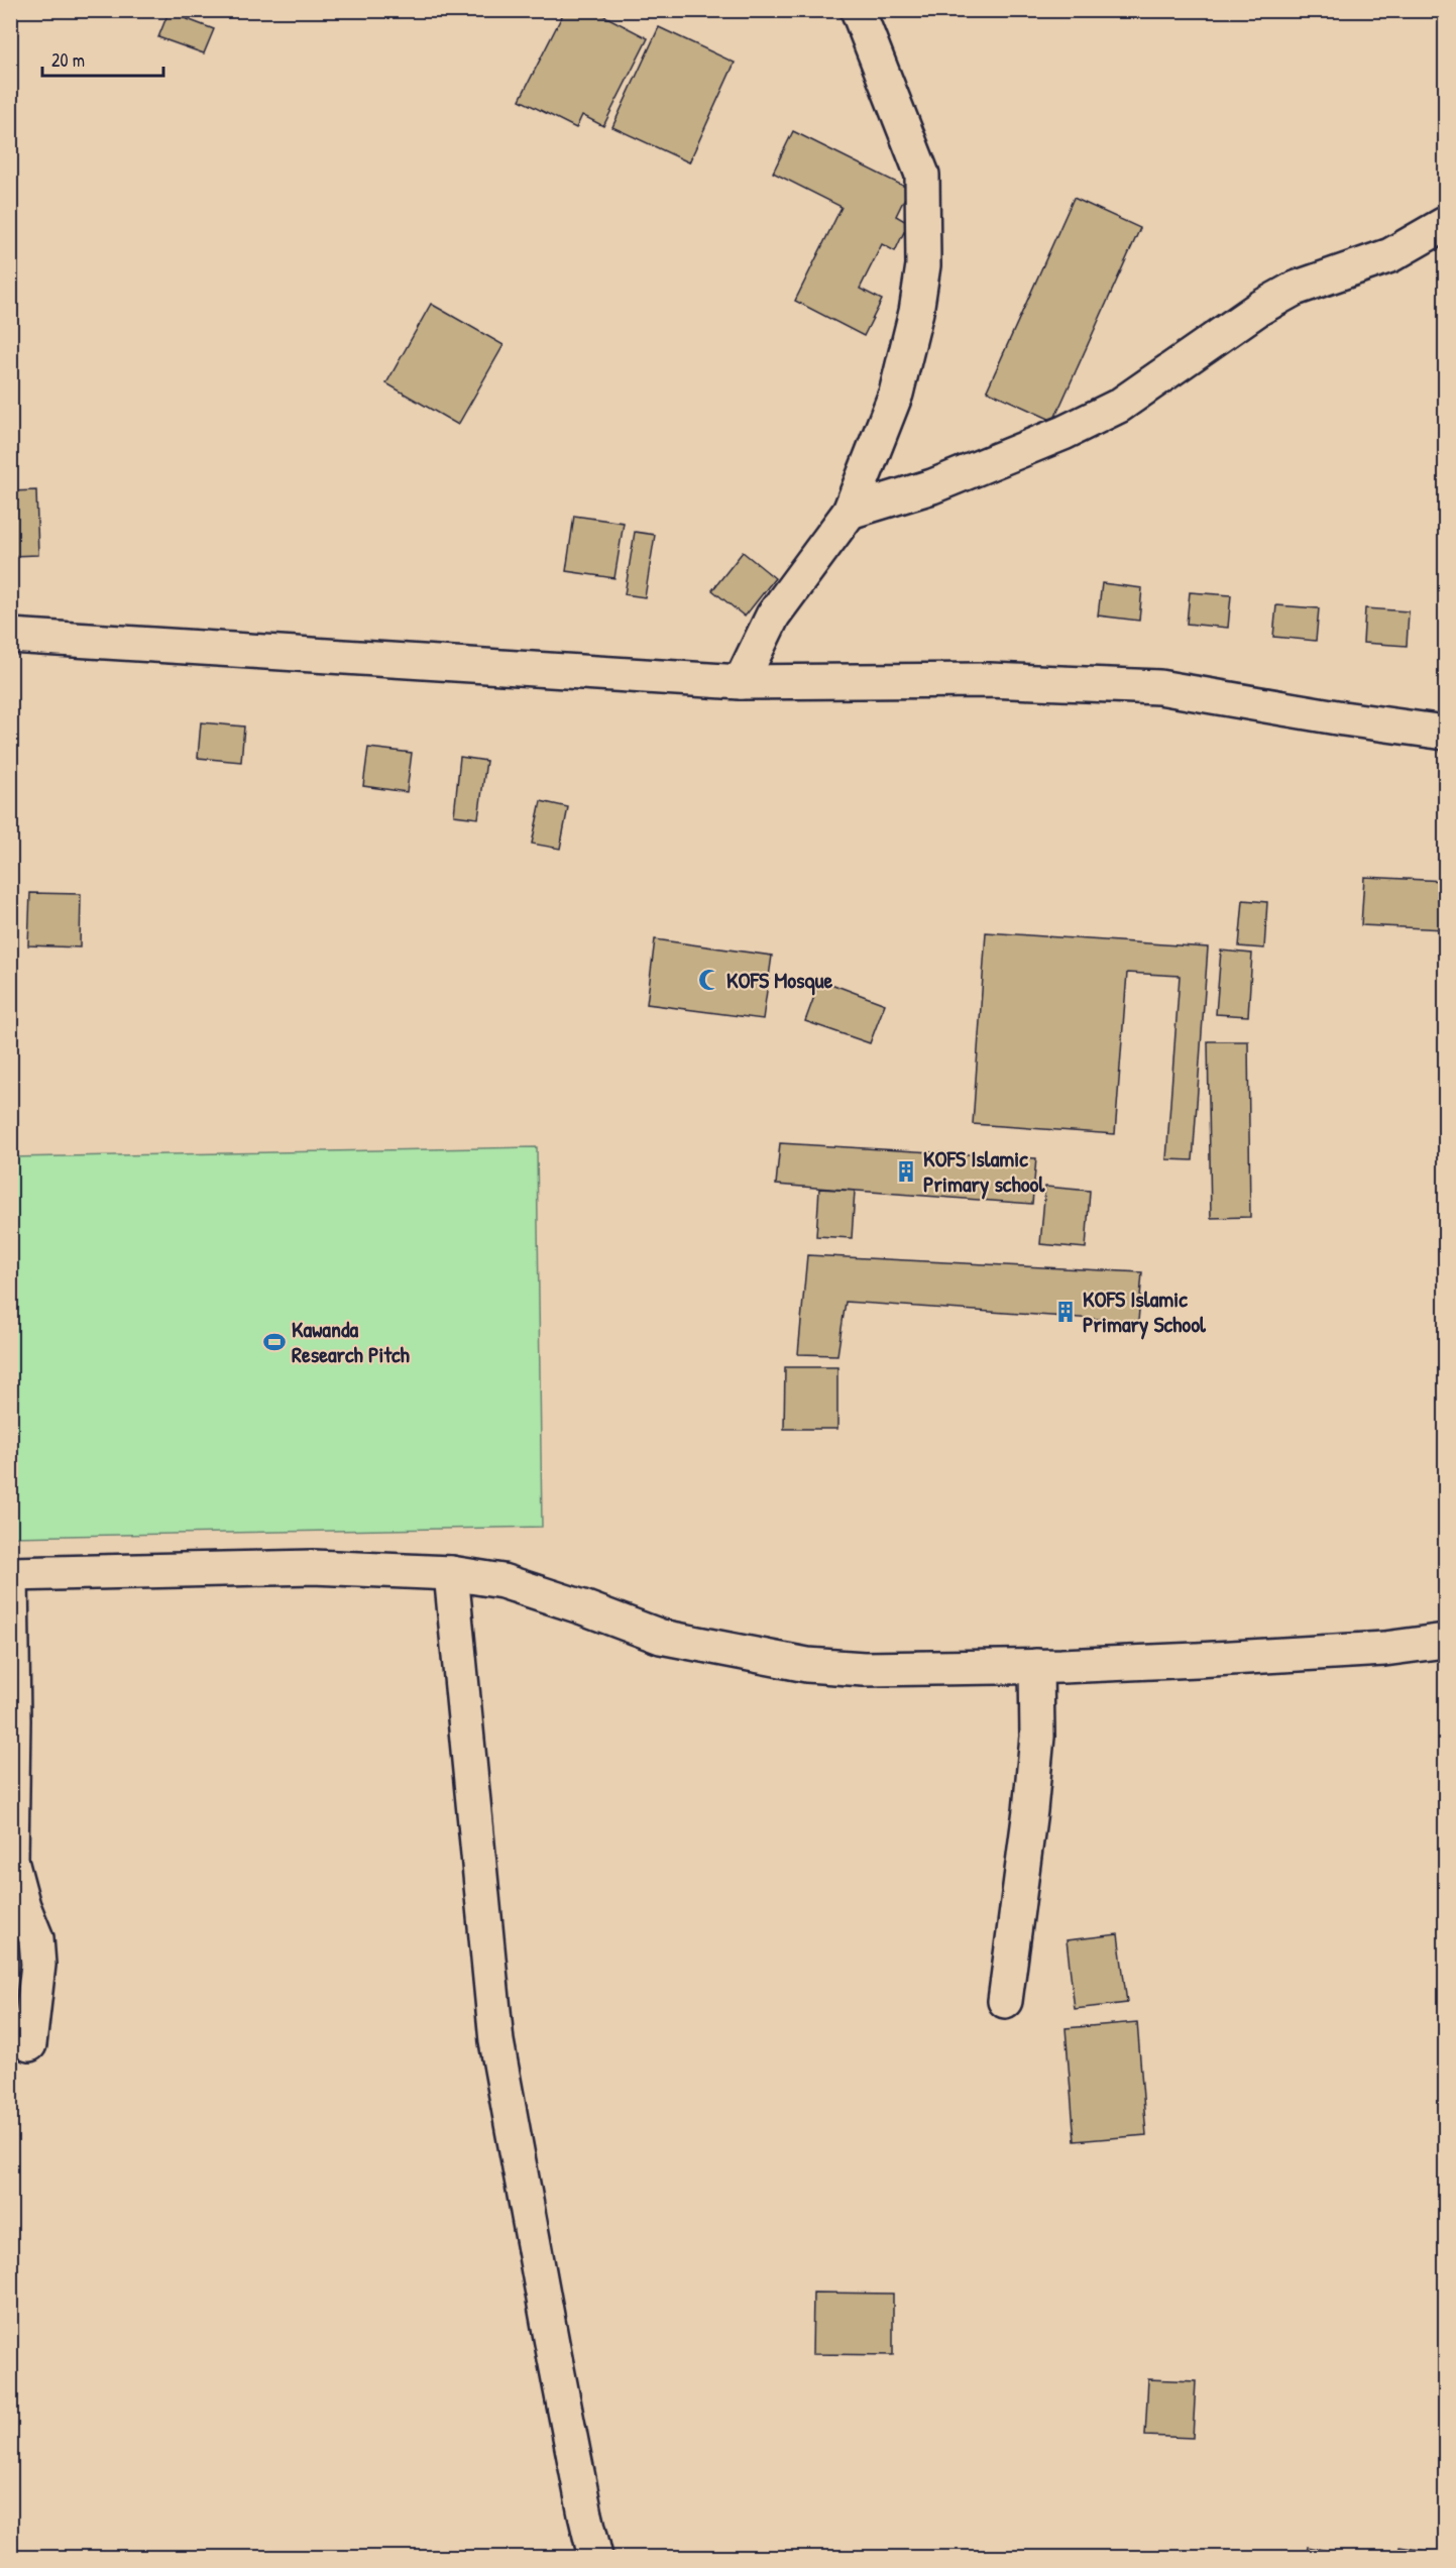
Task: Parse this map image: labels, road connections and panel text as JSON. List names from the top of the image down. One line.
{"places":{"mosque":["KOFS Mosque"],"building":["KOFS Islamic Primary school","KOFS Islamic Primary School"],"sports":["Kawanda Research Pitch"]},"scale_bar":"20 m"}
